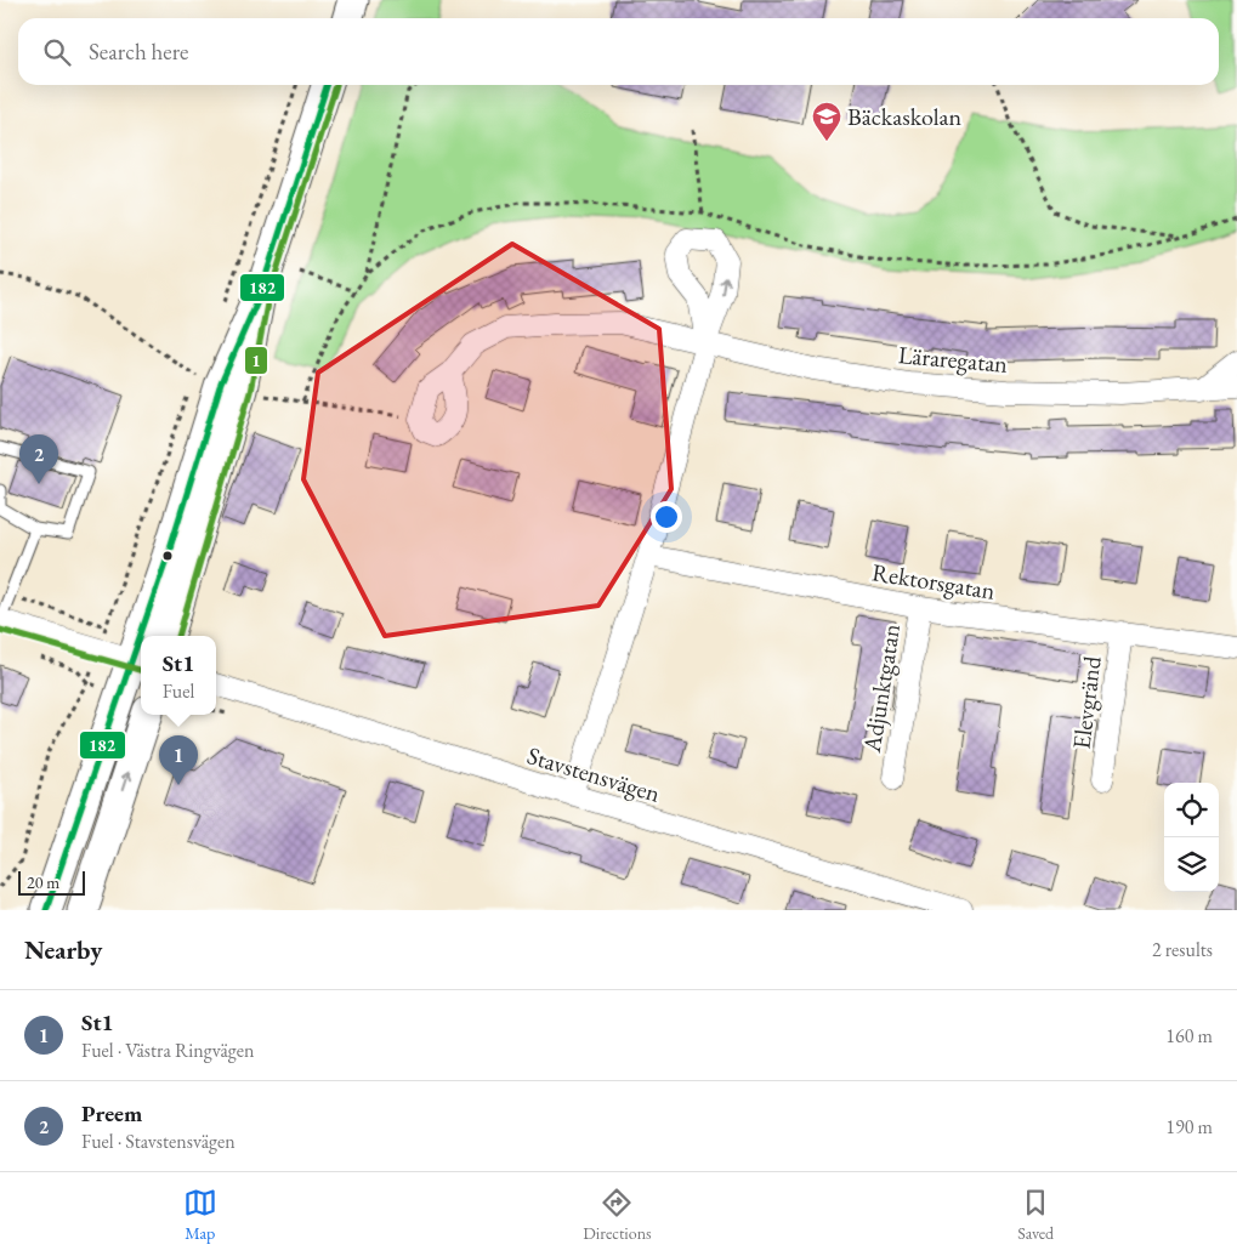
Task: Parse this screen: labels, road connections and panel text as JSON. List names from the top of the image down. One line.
{"streets":{"street":["Läraregatan","Rektorsgatan","Adjunktgatan","Elevgränd","Stavstensvägen"]},"crossings":[["Rektorsgatan","Adjunktgatan"],["Rektorsgatan","Elevgränd"]],"places":{"school or university":["Bäckaskolan"]},"lines":["transit line 182","transit line 1"],"scale_bar":"20 m","page":{"search":"Search here","pins":["2","1"],"popup":["St1","Fuel"],"scale":"20 m","heading":["Nearby","2 results"],"list":[{"mark":"1","name":"St1","note":"Fuel · Västra Ringvägen","value":"160 m"},{"mark":"2","name":"Preem","note":"Fuel · Stavstensvägen","value":"190 m"}],"nav":["Map","Directions","Saved"]}}
